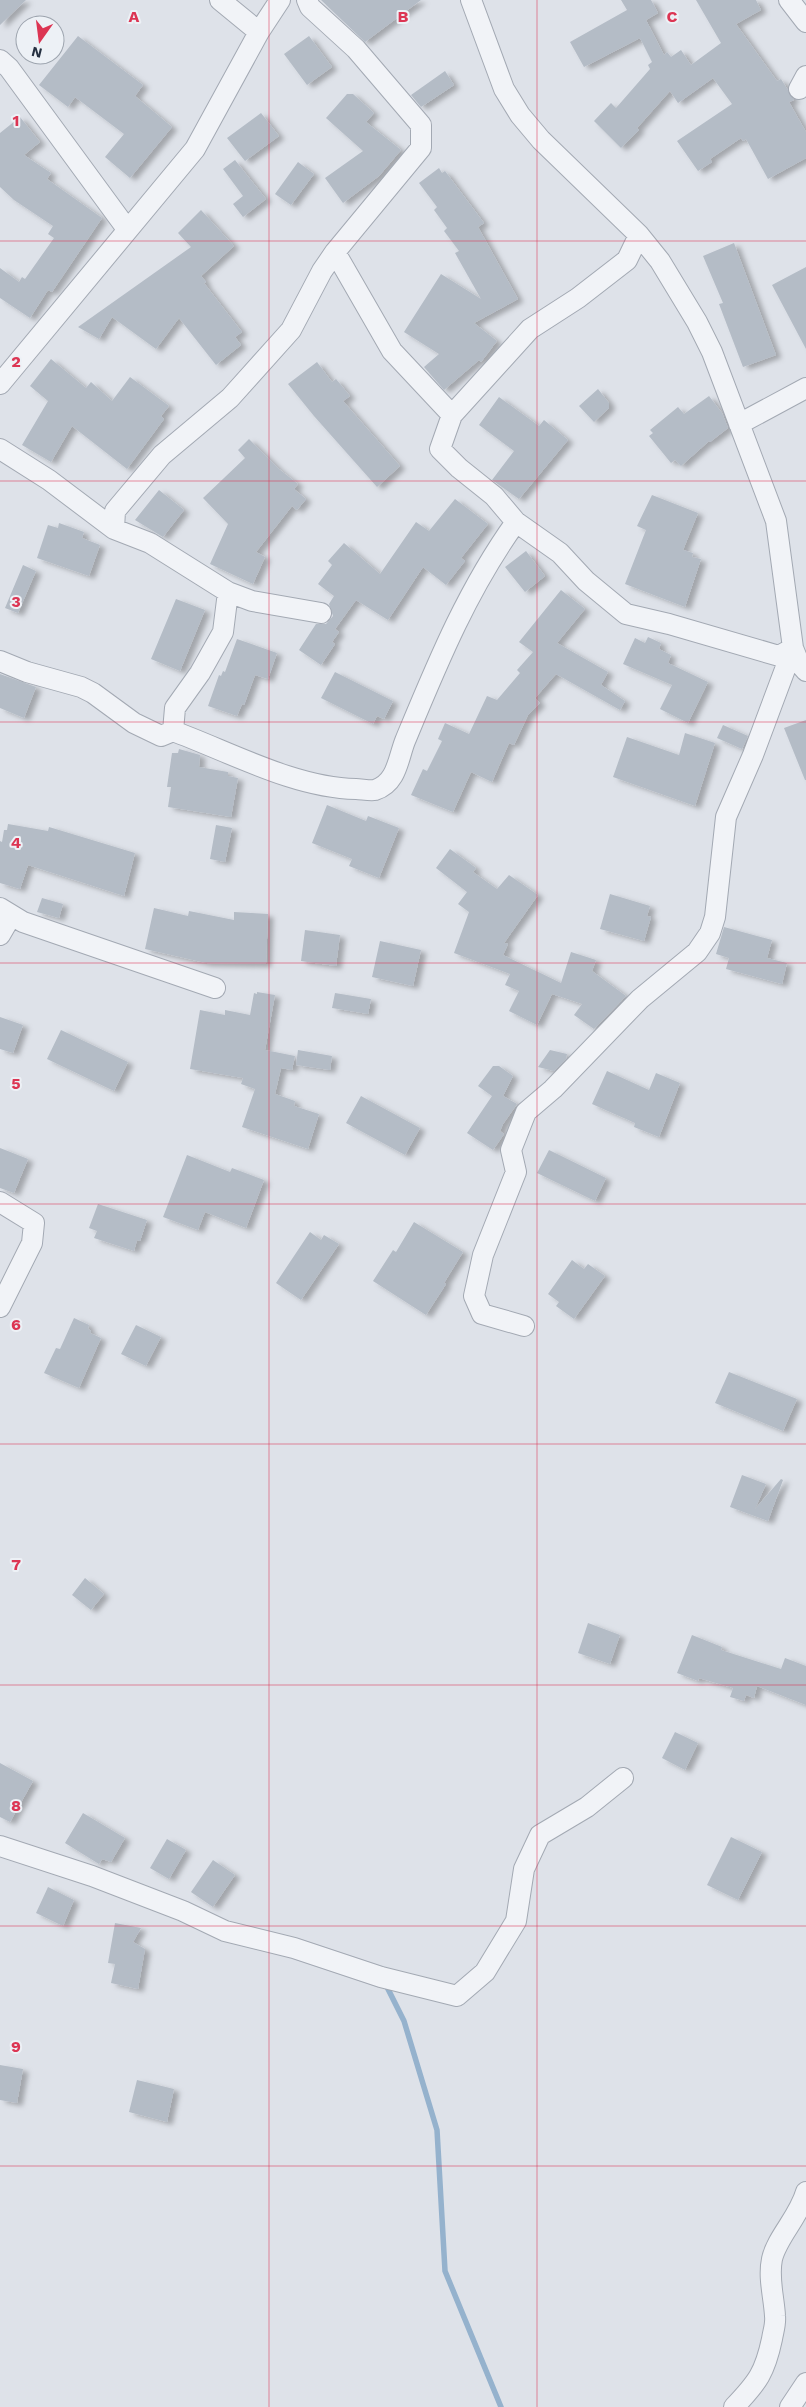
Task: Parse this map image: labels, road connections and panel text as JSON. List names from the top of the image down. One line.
{"north":"bottom","grid":{"columns":["A","B","C"],"rows":["1","2","3","4","5","6","7","8","9"]}}
